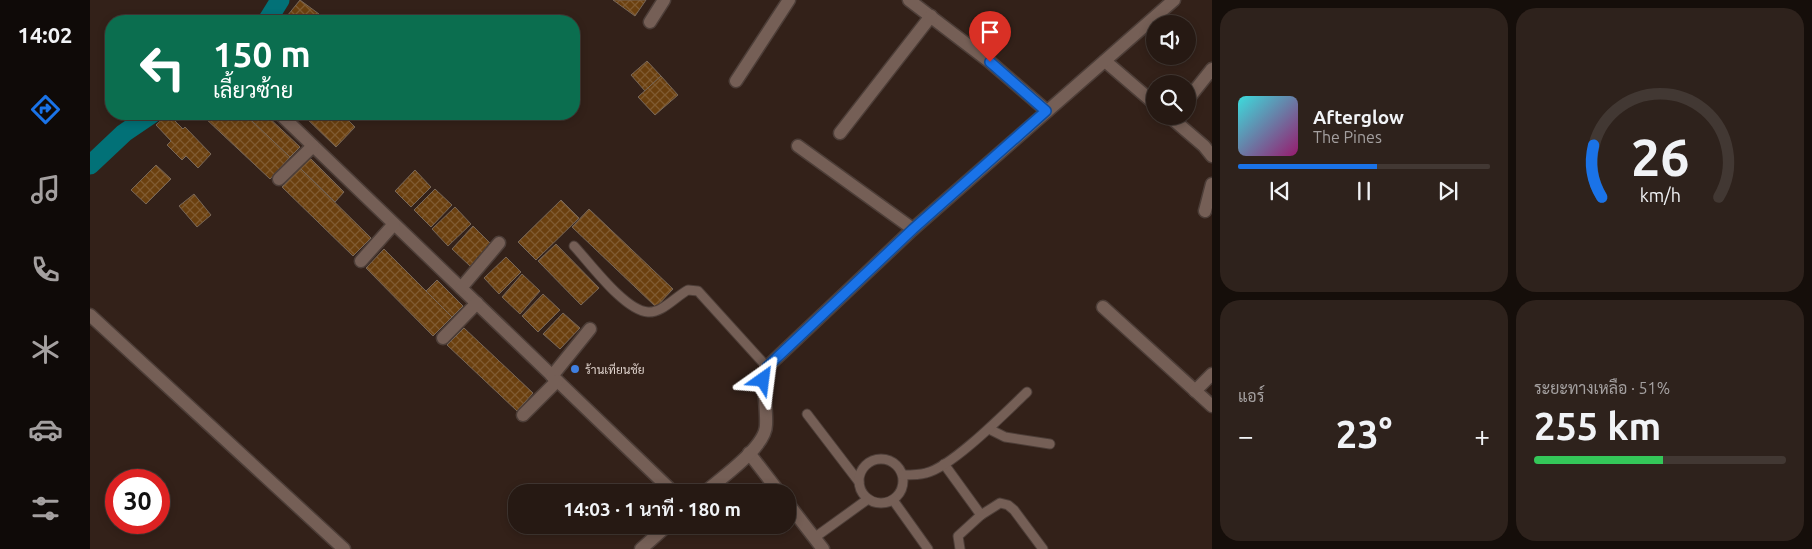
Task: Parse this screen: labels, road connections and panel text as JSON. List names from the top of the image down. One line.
{"places":["ร้านเทียนชัย"],"page":{"tabs":"14:02","turn":["150 m","เลี้ยวซ้าย"],"song":["Afterglow","The Pines"],"tile":["แอร์",["ระยะทางเหลือ · 51%","255 km"]],"heat":["−","23°","+"],"limit":"30","trip":"14:03 · 1 นาที · 180 m","gauge":["26","km/h"]}}
